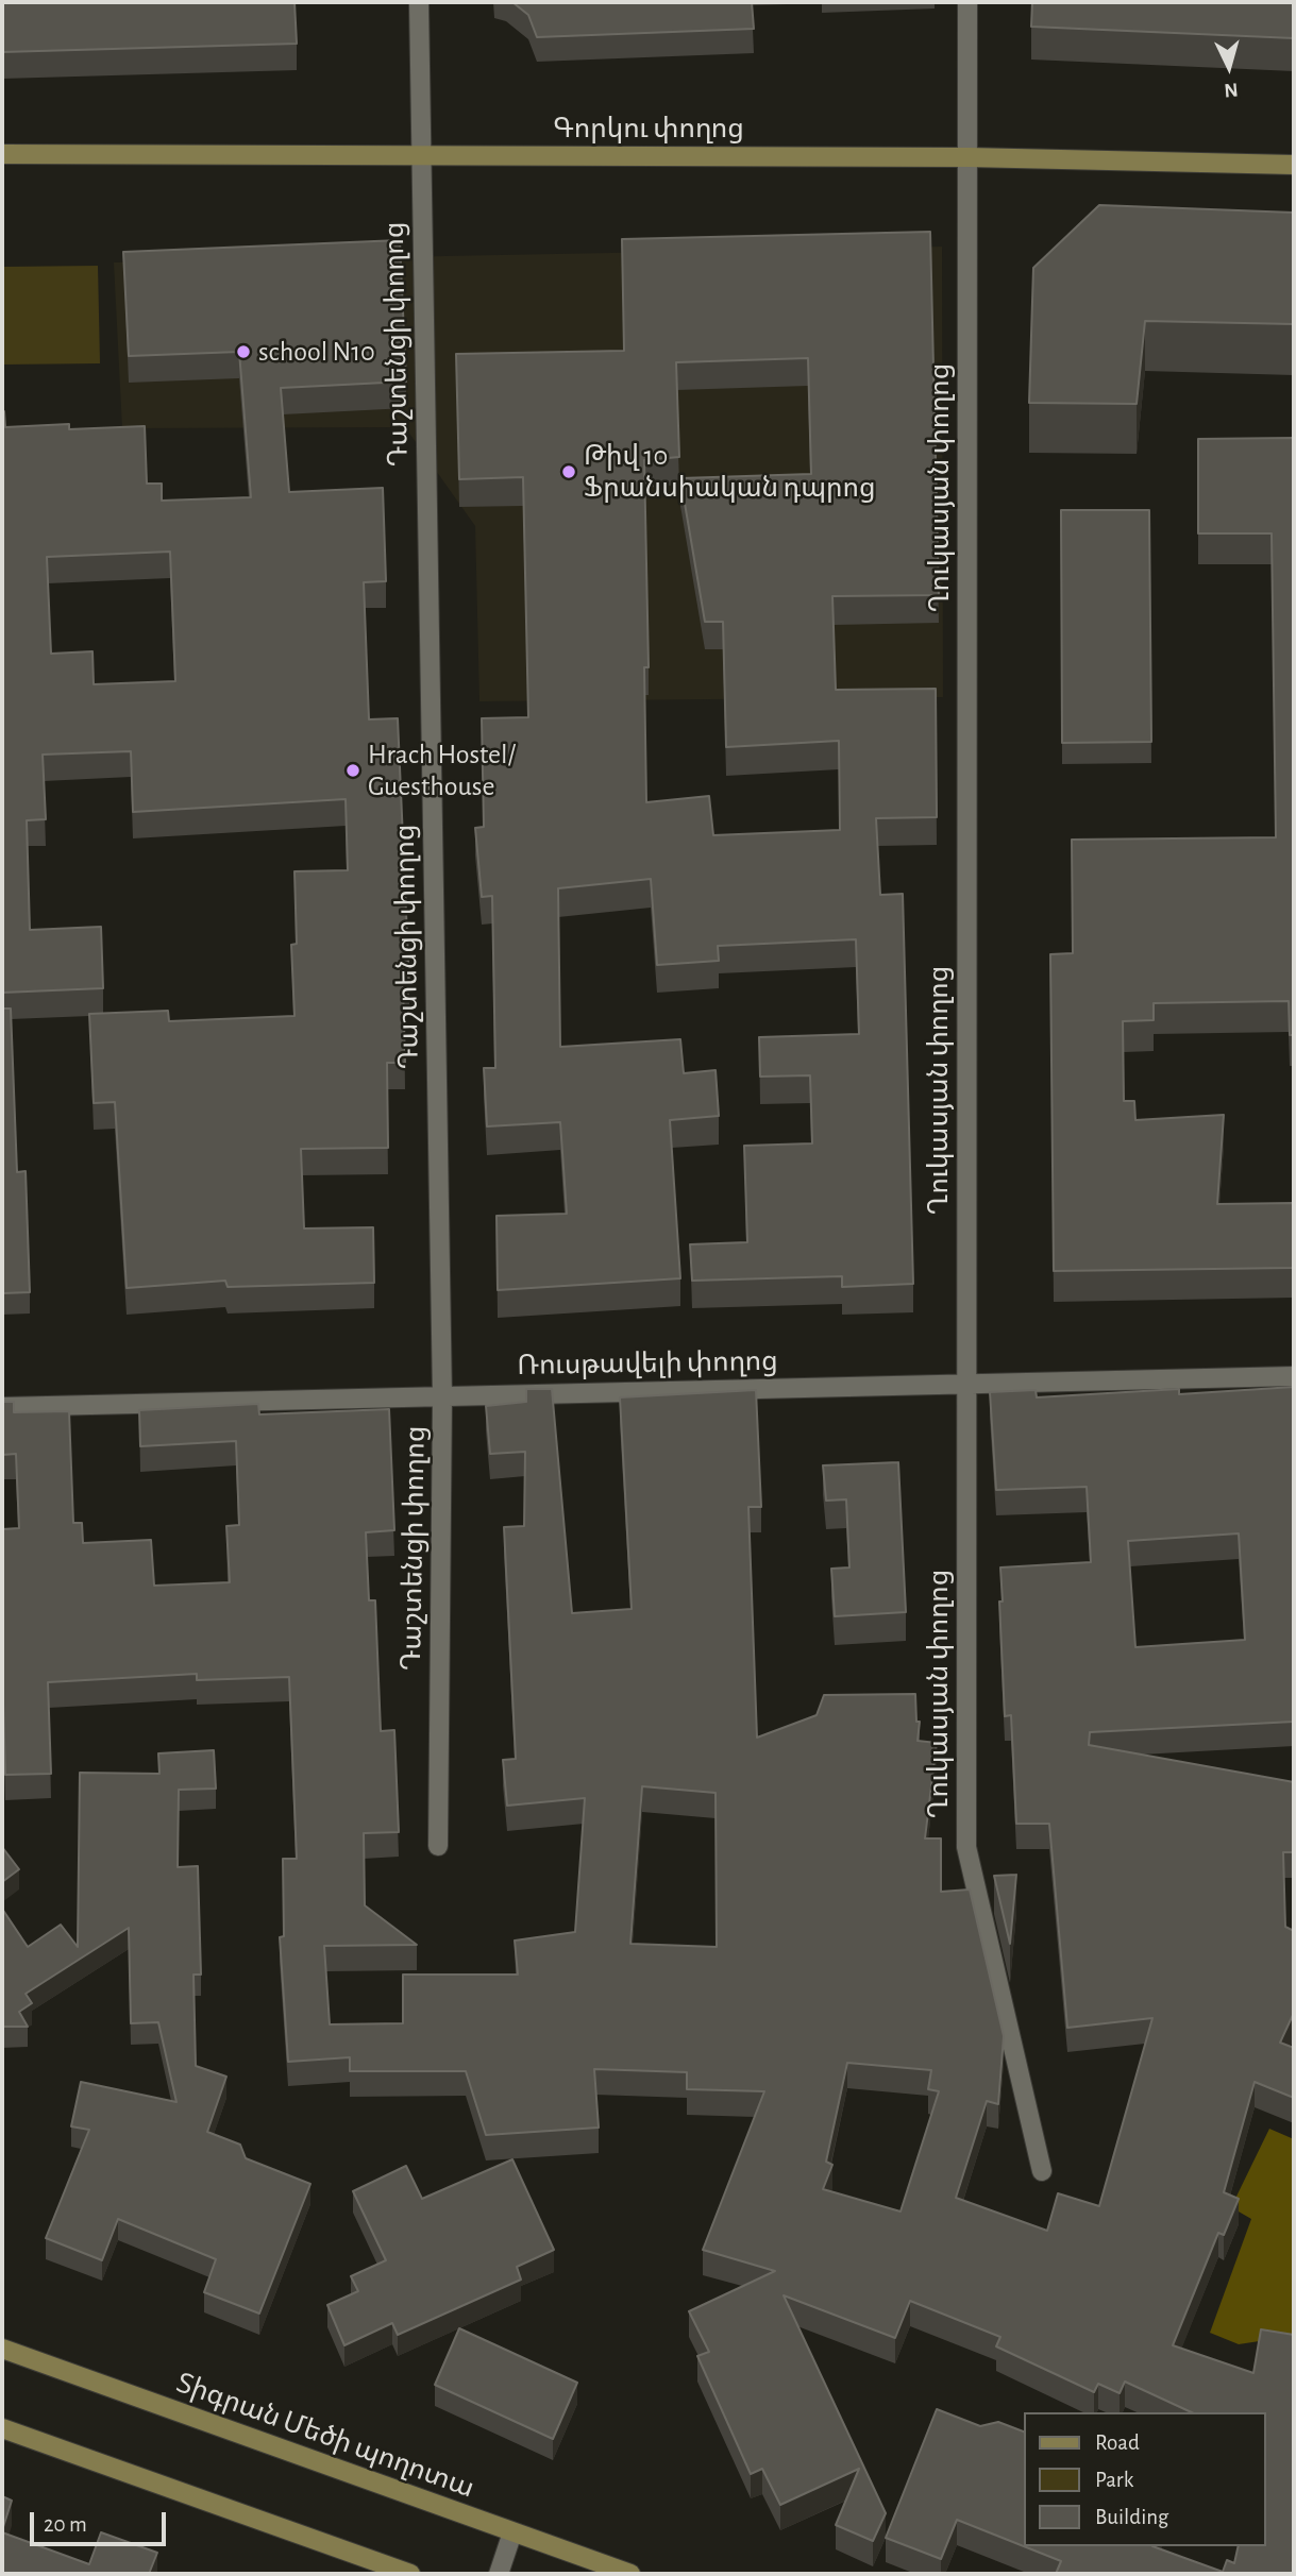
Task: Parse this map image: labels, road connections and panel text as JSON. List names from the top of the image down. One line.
{"streets":{"main road":["Գորկու փողոց","Տիգրան Մեծի պողոտա"],"street":["Դաշտենցի փողոց","Ղուկասյան փողոց","Ռուսթավելի փողոց"]},"crossings":[["Գորկու փողոց","Դաշտենցի փողոց"],["Գորկու փողոց","Ղուկասյան փողոց"],["Դաշտենցի փողոց","Ռուսթավելի փողոց"],["Ղուկասյան փողոց","Ռուսթավելի փողոց"]],"places":["school N10","Թիվ 10 Ֆրանսիական դպրոց","Hrach Hostel/ Guesthouse"],"legend":["Road","Park","Building"],"scale_bar":"20 m","north":"bottom"}
